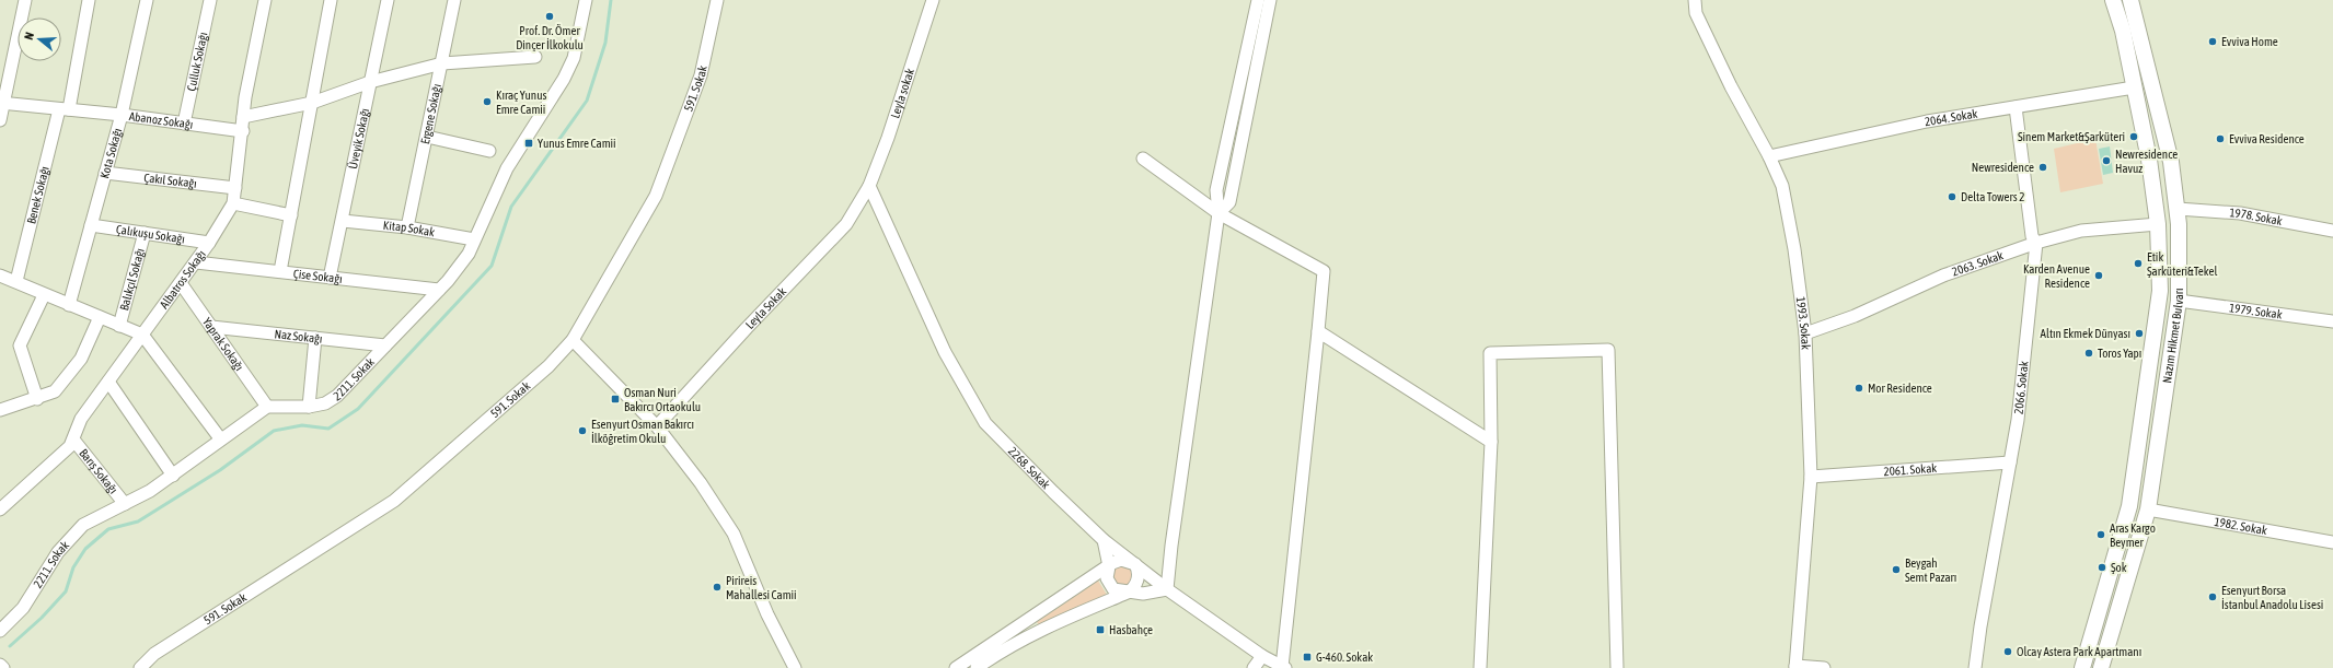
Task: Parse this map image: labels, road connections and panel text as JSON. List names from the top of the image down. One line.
{"streets":{"main road":["Nazım Hikmet Bulvarı"],"street":["Çulluk Sokağı","591. Sokak","Leyla sokak","Ergene Sokağı","2064. Sokak","Abanoz Sokağı","Üveyik Sokağı","Kota Sokağı","Çakıl Sokağı","Benek Sokağı","1978. Sokak","Kitap Sokak","Çalıkuşu Sokağı","2063. Sokak","Çise Sokağı","Balıkçıl Sokağı","Albatros Sokağı","Leyla Sokak","1979. Sokak","1993. Sokak","Naz Sokağı","Yaprak Sokağı","2211. Sokak","2066. Sokak","2268. Sokak","2061. Sokak","Barış Sokağı","1982. Sokak"]},"crossings":[["Çulluk Sokağı","Abanoz Sokağı"],["Leyla sokak","Leyla Sokak"],["Leyla sokak","2268. Sokak"],["Ergene Sokağı","Kitap Sokak"],["2064. Sokak","1993. Sokak"],["2064. Sokak","Nazım Hikmet Bulvarı"],["2064. Sokak","2066. Sokak"],["Abanoz Sokağı","Kota Sokağı"],["Abanoz Sokağı","Benek Sokağı"],["Abanoz Sokağı","Albatros Sokağı"],["Üveyik Sokağı","Kitap Sokak"],["Üveyik Sokağı","Çise Sokağı"],["Kota Sokağı","Çakıl Sokağı"],["Kota Sokağı","Çalıkuşu Sokağı"],["Çakıl Sokağı","Albatros Sokağı"],["1978. Sokak","Nazım Hikmet Bulvarı"],["Kitap Sokak","2211. Sokak"],["Çalıkuşu Sokağı","Balıkçıl Sokağı"],["Çalıkuşu Sokağı","Albatros Sokağı"],["2063. Sokak","1993. Sokak"],["2063. Sokak","Nazım Hikmet Bulvarı"],["2063. Sokak","2066. Sokak"],["Çise Sokağı","Albatros Sokağı"],["Çise Sokağı","2211. Sokak"],["Albatros Sokağı","Yaprak Sokağı"],["Albatros Sokağı","Barış Sokağı"],["Leyla Sokak","2268. Sokak"],["1979. Sokak","Nazım Hikmet Bulvarı"],["1993. Sokak","2061. Sokak"],["Naz Sokağı","Yaprak Sokağı"],["Naz Sokağı","2211. Sokak"],["Nazım Hikmet Bulvarı","1982. Sokak"],["Yaprak Sokağı","2211. Sokak"],["2211. Sokak","Barış Sokağı"],["2066. Sokak","2061. Sokak"]],"places":{"other":["Prof. Dr. Ömer Dinçer İlkokulu","Evviva Home","Kıraç Yunus Emre Camii","Sinem Market&Şarküteri","Evviva Residence","Newresidence Havuz","Newresidence","Delta Towers 2","Etik Şarküteri&Tekel","Karden Avenue Residence","Altın Ekmek Dünyası","Toros Yapı","Mor Residence","Esenyurt Osman Bakırcı İlköğretim Okulu","Aras Kargo Beymer","Şok","Beygah Semt Pazarı","Pirireis Mahallesi Camii","Esenyurt Borsa İstanbul Anadolu Lisesi","Olcay Astera Park Apartmanı"],"transit":["Yunus Emre Camii","Osman Nuri Bakırcı Ortaokulu","Hasbahçe","G-460. Sokak"]},"north":"left"}
